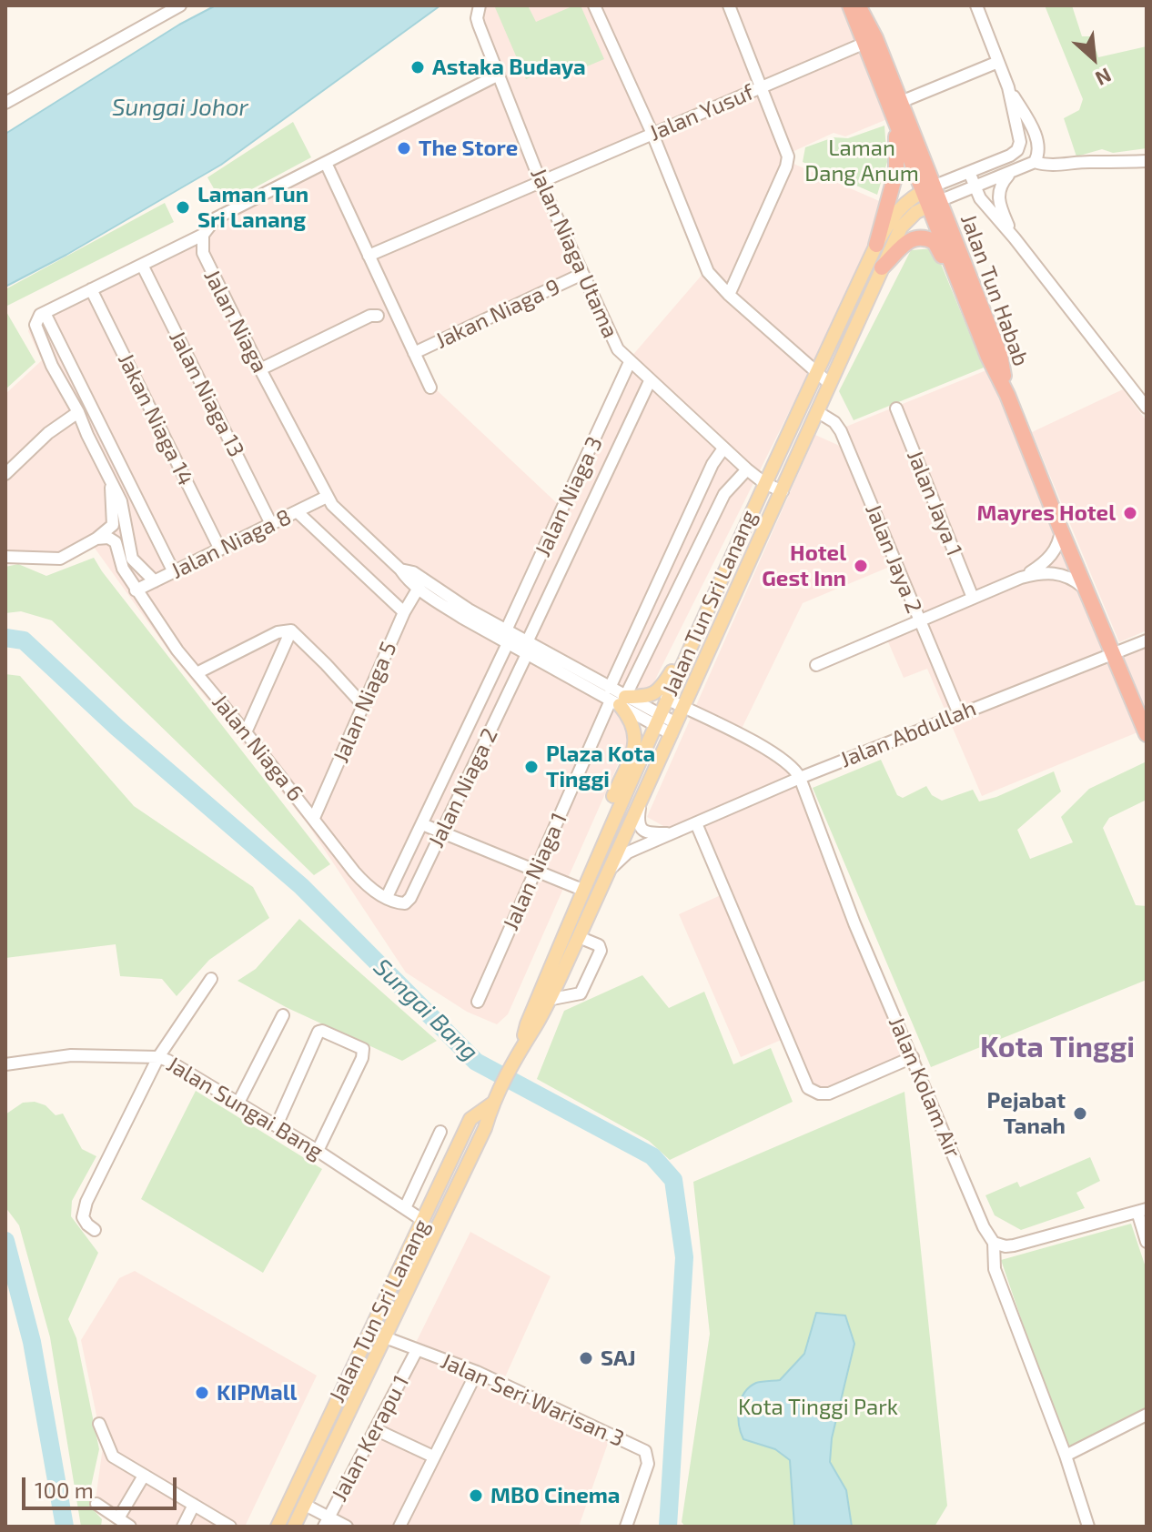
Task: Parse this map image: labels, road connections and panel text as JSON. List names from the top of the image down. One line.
{"streets":{"highway":["Jalan Tun Habab"],"main road":["Jalan Tun Sri Lanang"],"street":["Jalan Yusuf","Jalan Niaga Utama","Jakan Niaga 9","Jalan Niaga","Jalan Niaga 13","Jakan Niaga 14","Jalan Niaga 3","Jalan Jaya 1","Jalan Niaga 8","Jalan Jaya 2","Jalan Niaga 5","Jalan Abdullah","Jalan Niaga 6","Jalan Niaga 2","Jalan Niaga 1","Jalan Kolam Air","Jalan Sungai Bang","Jalan Seri Warisan 3","Jalan Kerapu 1"]},"crossings":[["Jalan Yusuf","Jalan Niaga Utama"],["Jalan Niaga Utama","Jakan Niaga 9"],["Jalan Niaga Utama","Jalan Niaga 3"],["Jalan Niaga Utama","Jalan Tun Sri Lanang"],["Jalan Niaga Utama","Jalan Niaga 2"],["Jalan Niaga Utama","Jalan Niaga 1"],["Jalan Tun Habab","Jalan Tun Sri Lanang"],["Jalan Tun Habab","Jalan Abdullah"],["Jalan Niaga","Jalan Niaga 3"],["Jalan Niaga","Jalan Niaga 8"],["Jalan Niaga","Jalan Tun Sri Lanang"],["Jalan Niaga","Jalan Niaga 5"],["Jalan Niaga","Jalan Niaga 2"],["Jalan Niaga","Jalan Niaga 1"],["Jalan Niaga 13","Jalan Niaga 8"],["Jakan Niaga 14","Jalan Niaga 8"],["Jalan Niaga 8","Jalan Niaga 6"],["Jalan Jaya 2","Jalan Tun Sri Lanang"],["Jalan Jaya 2","Jalan Abdullah"],["Jalan Tun Sri Lanang","Jalan Abdullah"],["Jalan Tun Sri Lanang","Jalan Kolam Air"],["Jalan Tun Sri Lanang","Jalan Sungai Bang"],["Jalan Tun Sri Lanang","Jalan Seri Warisan 3"],["Jalan Niaga 5","Jalan Niaga 6"],["Jalan Abdullah","Jalan Kolam Air"],["Jalan Niaga 6","Jalan Niaga 2"],["Jalan Seri Warisan 3","Jalan Kerapu 1"]],"districts":["Kota Tinggi"],"water":["Sungai Johor","Sungai Bang"],"parks":["Laman Dang Anum","Kota Tinggi Park"],"places":["Astaka Budaya","The Store","Laman Tun Sri Lanang","Mayres Hotel","Hotel Gest Inn","Plaza Kota Tinggi","Pejabat Tanah","SAJ","KIPMall","MBO Cinema"],"scale_bar":"100 m","north":"bottom right"}
